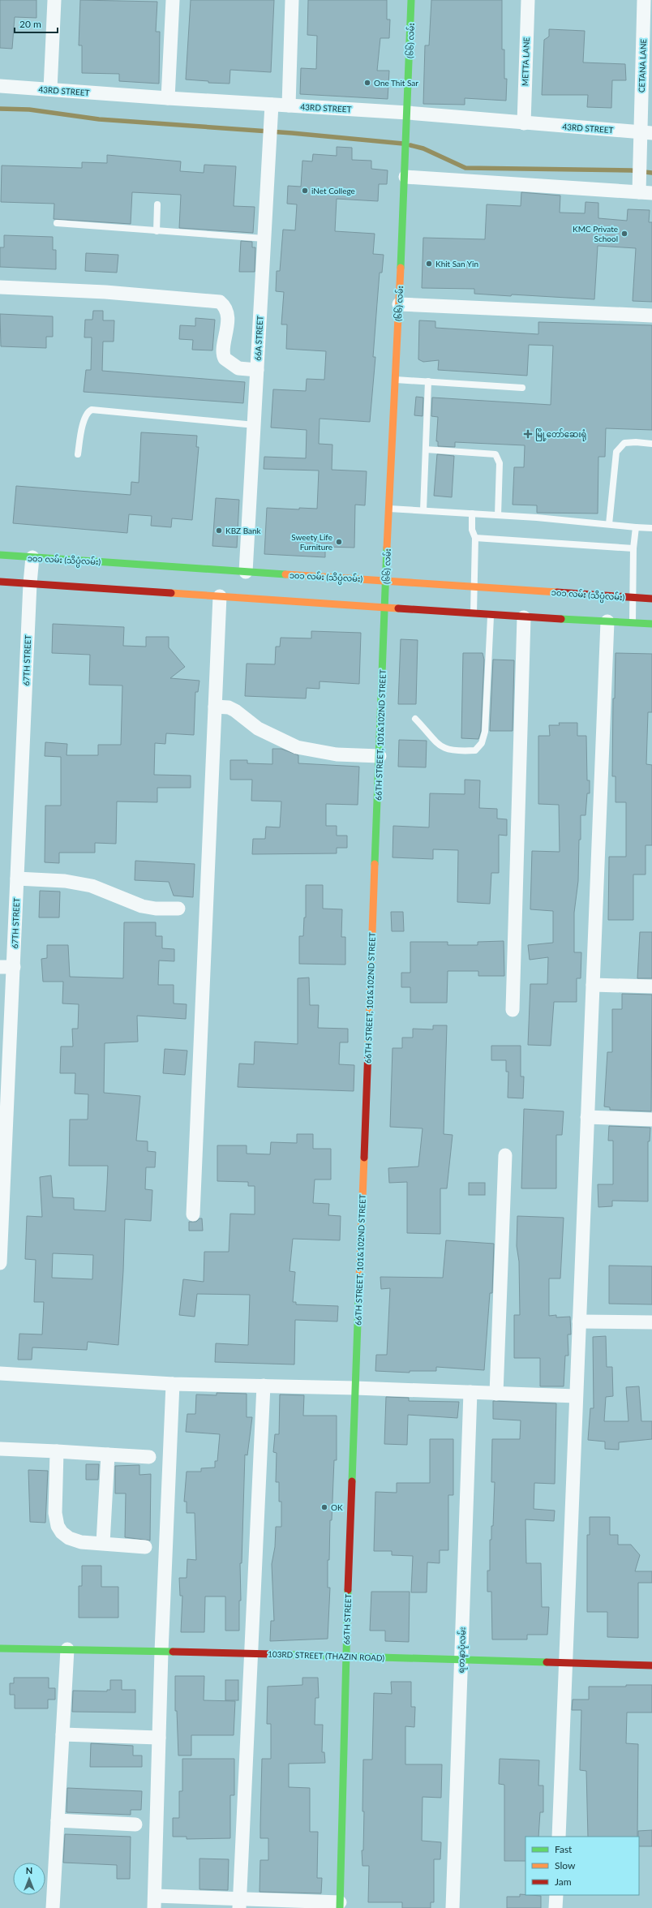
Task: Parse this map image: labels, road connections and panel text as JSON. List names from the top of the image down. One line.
{"streets":{"street":["(၆၆) လမ်း","METTA LANE","CETANA LANE","43RD STREET","66A STREET","၁၀၁ လမ်း (သိပ္ပံလမ်း)","67TH STREET","66TH STREET, 101&102ND STREET","66TH STREET","ရတနာပုံလမ်း","103RD STREET (THAZIN ROAD)"]},"crossings":[["(၆၆) လမ်း","43RD STREET"],["(၆၆) လမ်း","၁၀၁ လမ်း (သိပ္ပံလမ်း)"],["(၆၆) လမ်း","66TH STREET, 101&102ND STREET"],["METTA LANE","43RD STREET"],["CETANA LANE","43RD STREET"],["43RD STREET","66A STREET"],["66A STREET","၁၀၁ လမ်း (သိပ္ပံလမ်း)"],["၁၀၁ လမ်း (သိပ္ပံလမ်း)","67TH STREET"],["66TH STREET, 101&102ND STREET","66TH STREET"],["66TH STREET","103RD STREET (THAZIN ROAD)"],["ရတနာပုံလမ်း","103RD STREET (THAZIN ROAD)"]],"places":{"other":["One Thit Sar","iNet College","KMC Private School","Khit San Yin","KBZ Bank","Sweety Life Furniture","OK"],"health":["မြို့တော်ဆေးရုံ"]},"legend":["Fast","Slow","Jam"],"scale_bar":"20 m","north":"top"}
